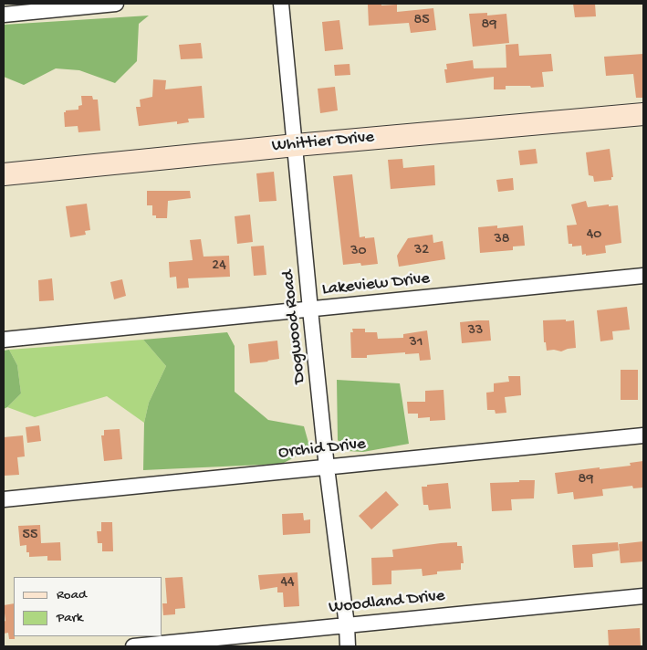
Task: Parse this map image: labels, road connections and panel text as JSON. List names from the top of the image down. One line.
{"streets":{"street":["Whittier Drive","Lakeview Drive","Dogwood Road","Orchid Drive","Woodland Drive"]},"crossings":[["Whittier Drive","Dogwood Road"],["Lakeview Drive","Dogwood Road"],["Dogwood Road","Orchid Drive"],["Dogwood Road","Woodland Drive"]],"house_numbers":["85","89","40","38","32","30","24","33","31","89","55","44"],"legend":["Road","Park"]}
